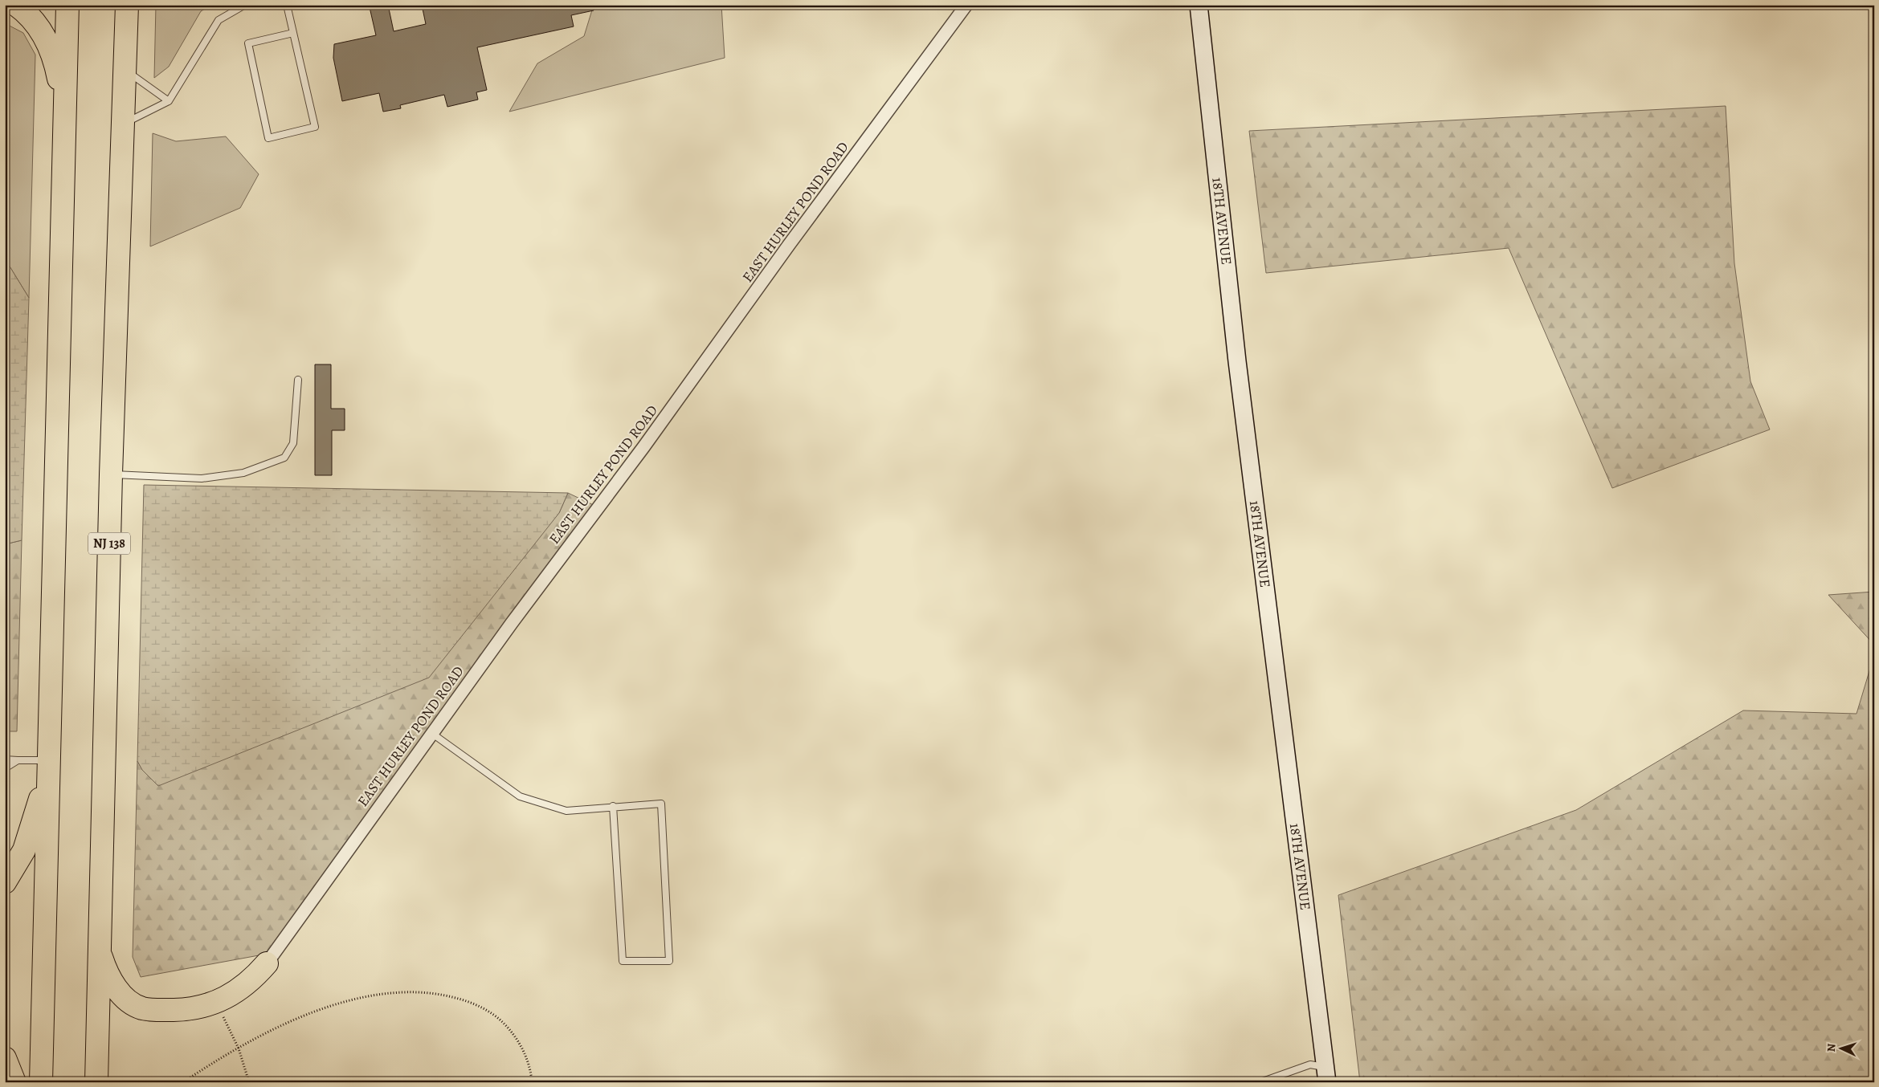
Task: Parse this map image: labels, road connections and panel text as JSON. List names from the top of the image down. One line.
{"streets":{"highway":["NJ 138"],"street":["EAST HURLEY POND ROAD","18TH AVENUE"]},"north":"left"}
